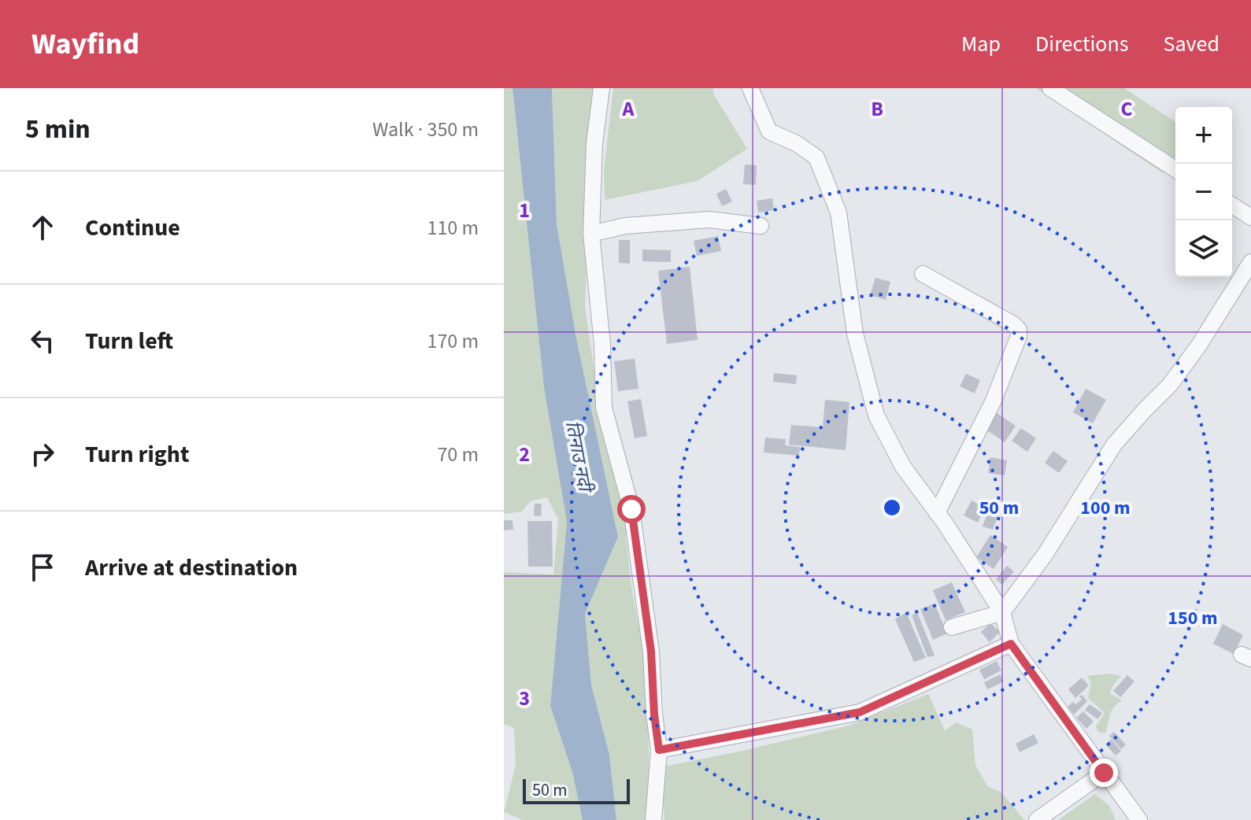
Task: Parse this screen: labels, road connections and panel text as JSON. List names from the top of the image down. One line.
{"water":["तिनाउ नदी"],"scale_bar":"50 m","page":{"header":"Wayfind","nav":["Map","Directions","Saved"],"heading":["5 min","Walk · 350 m"],"map_buttons":["+","−"],"list":[["Continue","110 m"],["Turn left","170 m"],["Turn right","70 m"],"Arrive at destination"],"scale":"50 m"},"grid":{"columns":["A","B","C"],"rows":["1","2","3"]},"rings":["50 m","100 m","150 m"]}
